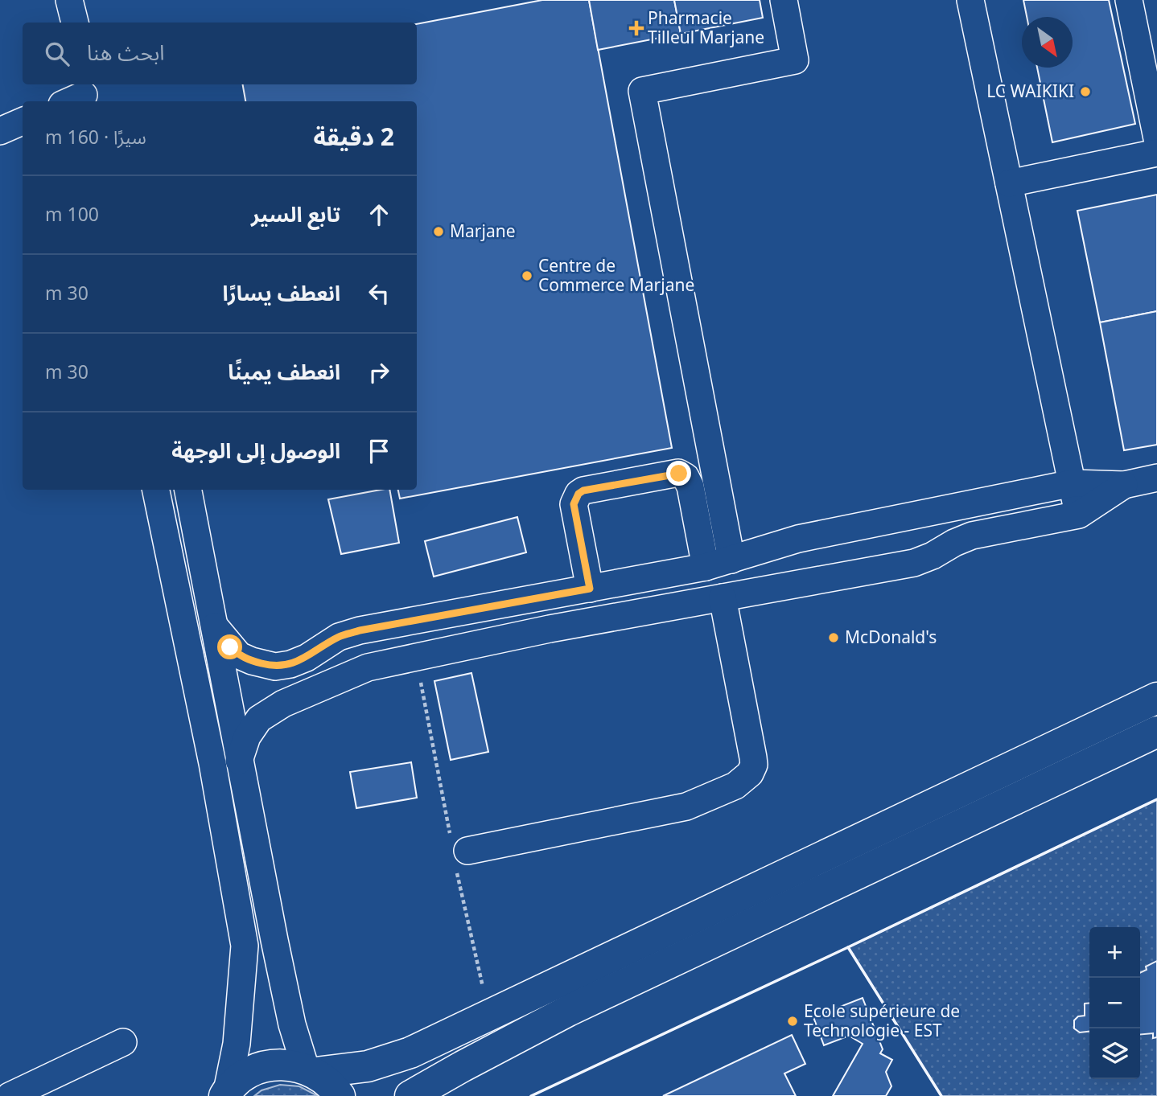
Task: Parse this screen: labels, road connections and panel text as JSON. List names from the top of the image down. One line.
{"places":{"health":["Pharmacie Tilleul Marjane"],"other":["LC WAIKIKI","Marjane","Centre de Commerce Marjane","McDonald's","Ecole supérieure de Technologie - EST"]},"north":"bottom right","page":{"search":"ابحث هنا","heading":["2 دقيقة","سيرًا · 160 m"],"list":[["تابع السير","100 m"],["انعطف يسارًا","30 m"],["انعطف يمينًا","30 m"],"الوصول إلى الوجهة"],"map_buttons":["+","−"]}}
